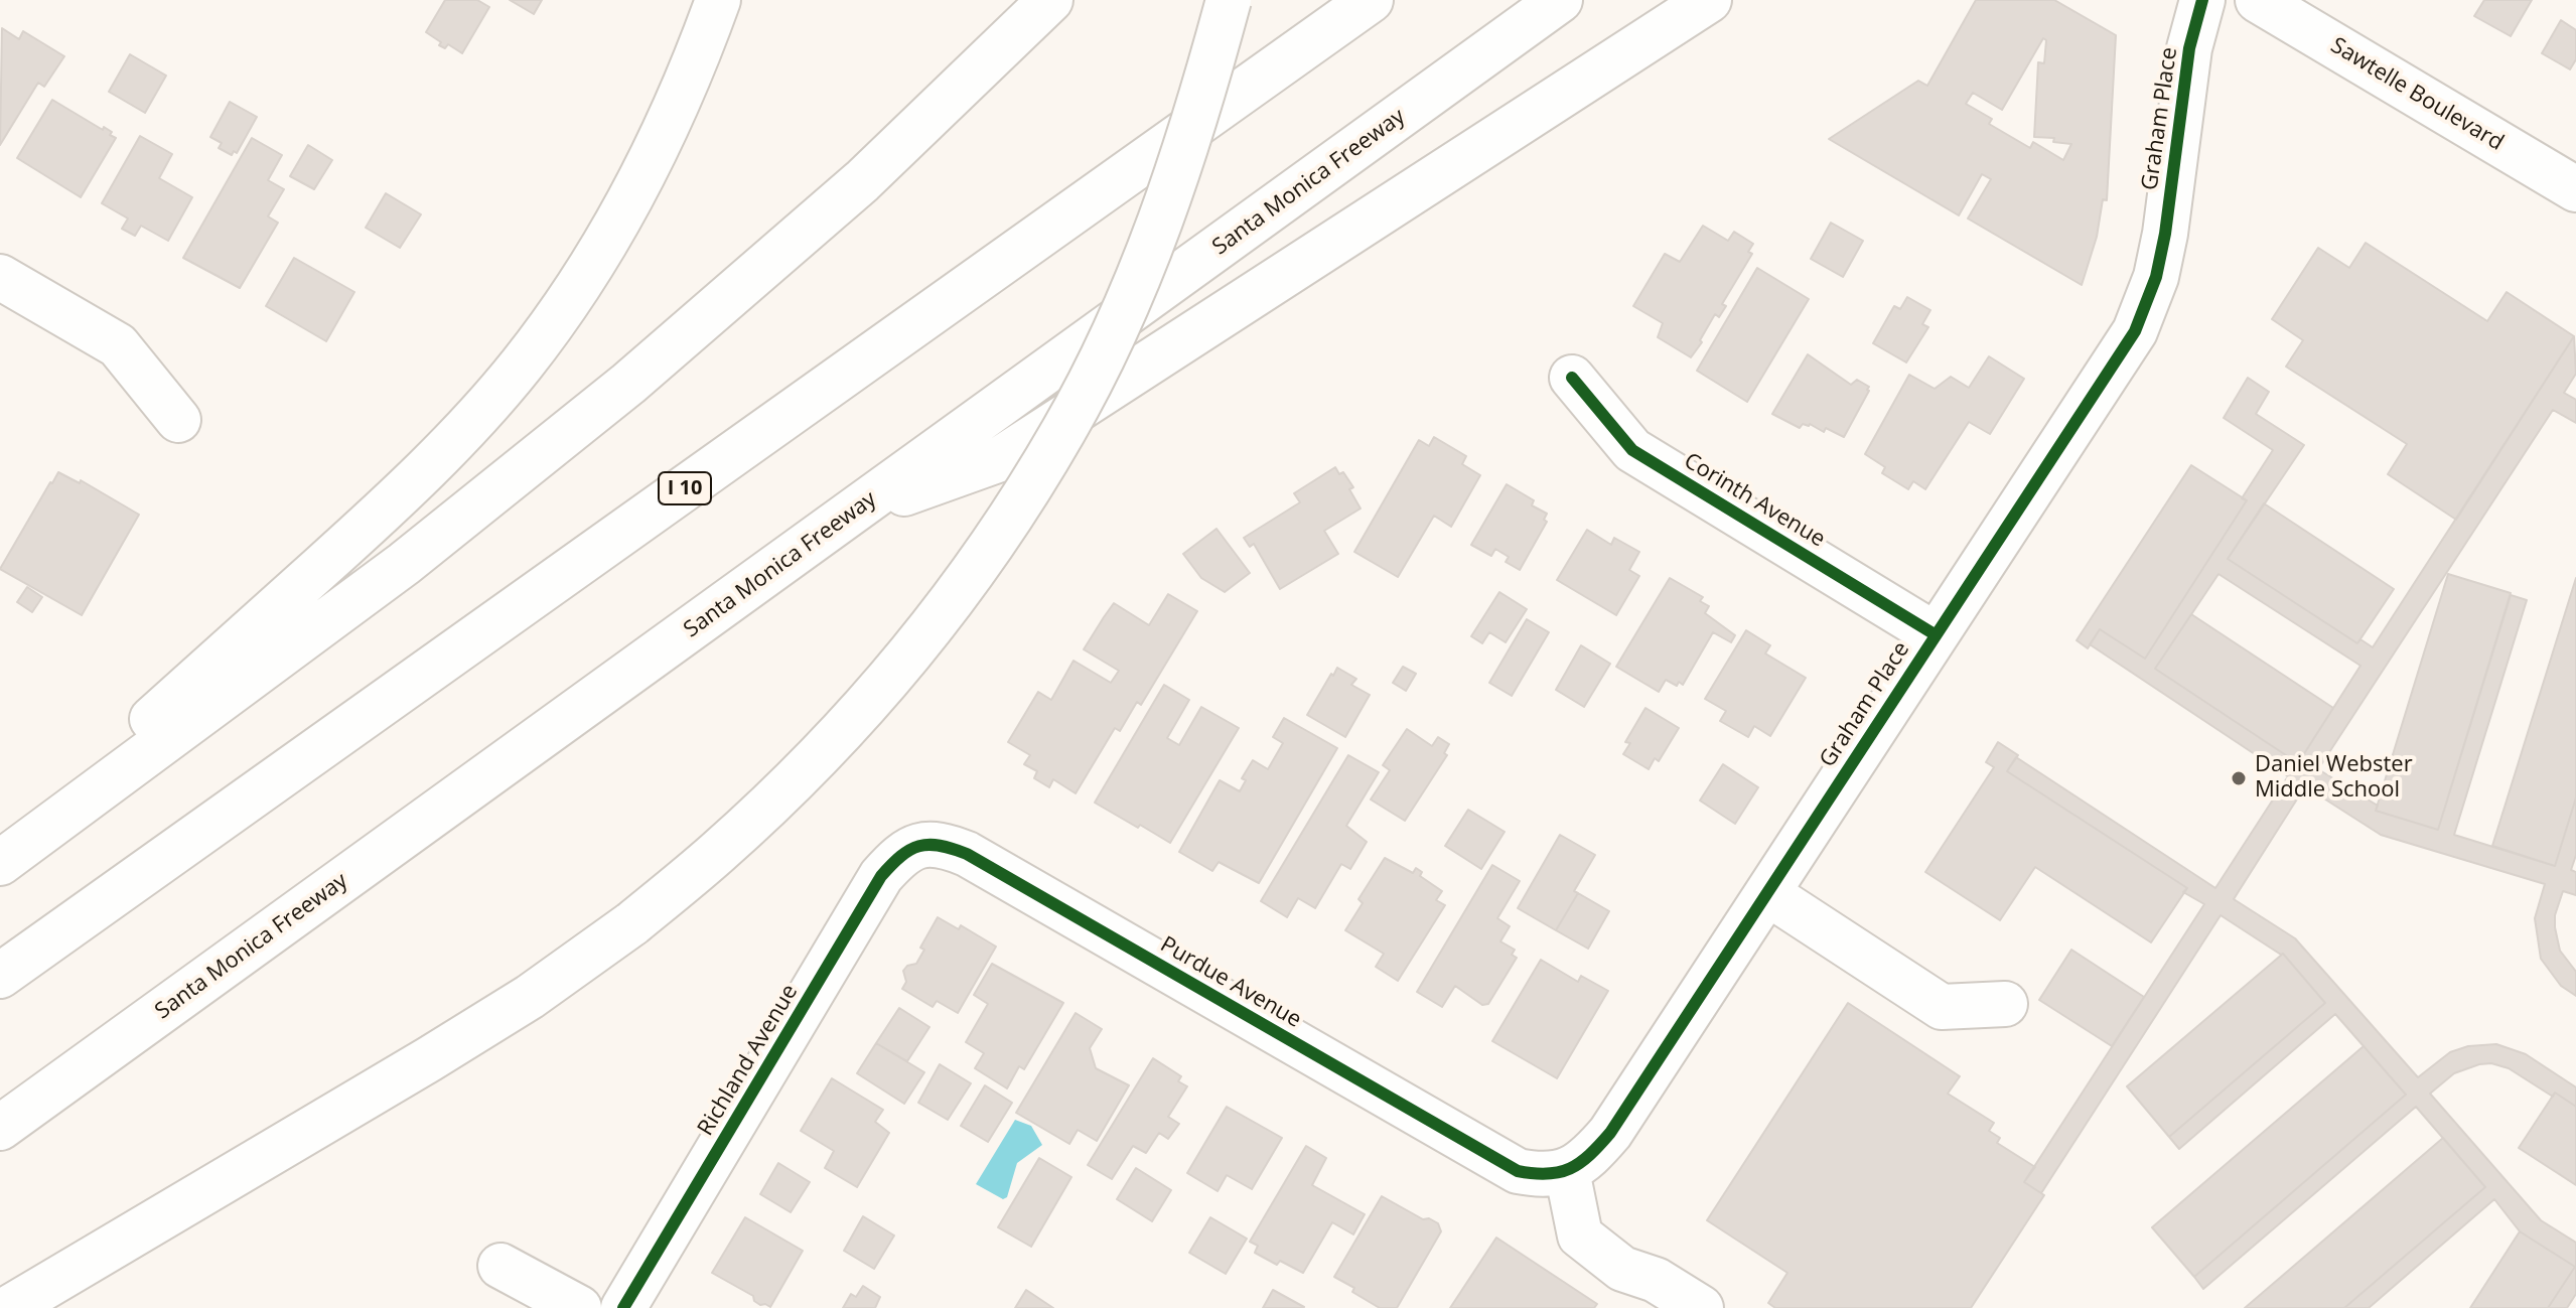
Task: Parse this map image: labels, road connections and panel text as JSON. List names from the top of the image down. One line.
{"streets":{"main road":["Sawtelle Boulevard","Graham Place","Santa Monica Freeway","I 10","Corinth Avenue","Purdue Avenue","Richland Avenue"]},"crossings":[["Graham Place","Corinth Avenue"],["Graham Place","Purdue Avenue"],["Purdue Avenue","Richland Avenue"]],"places":["Daniel Webster Middle School"]}
